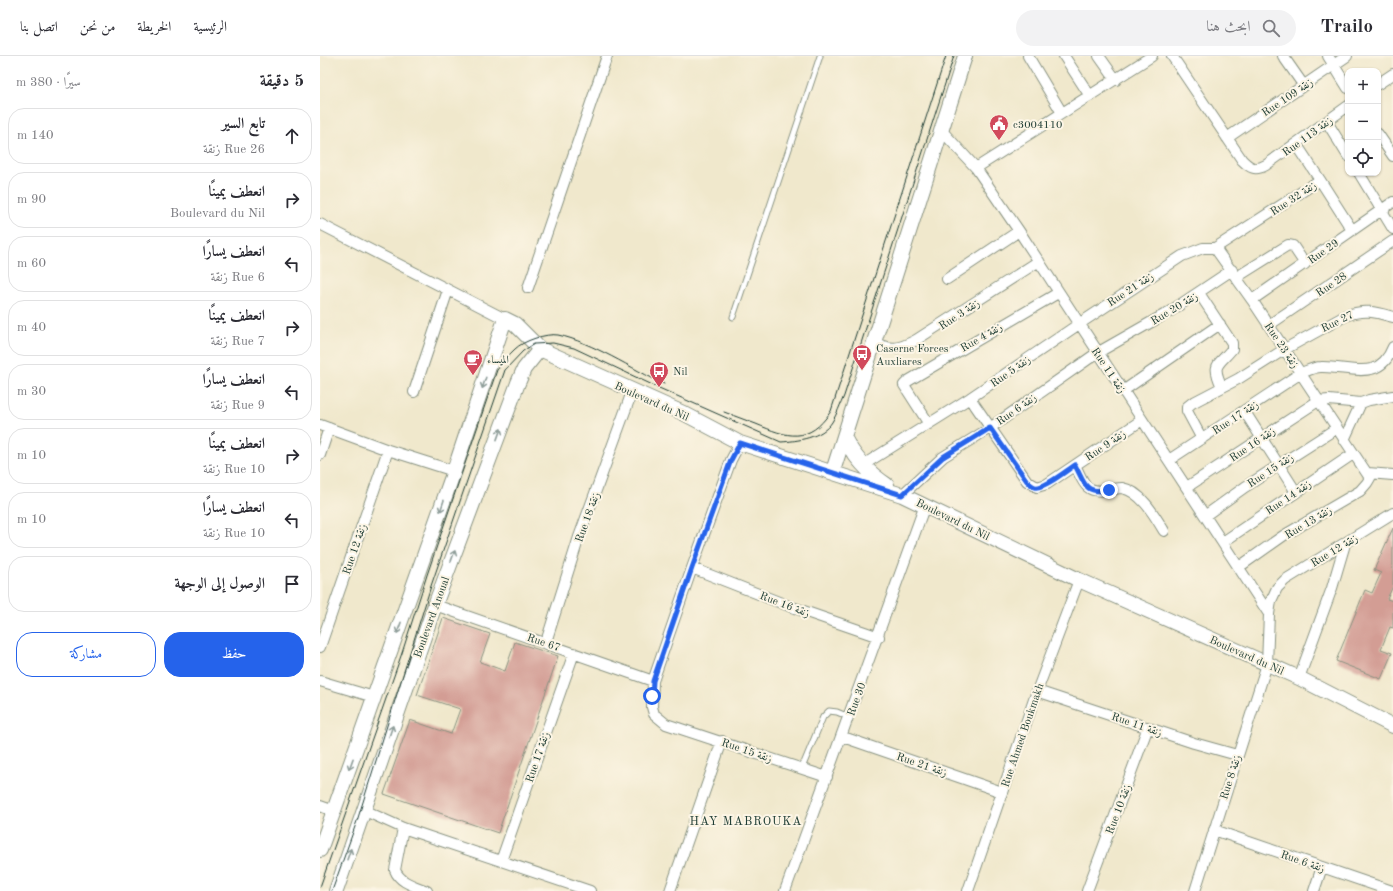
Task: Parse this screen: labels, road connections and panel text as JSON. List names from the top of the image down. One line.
{"streets":{"street":["Rue 109 زنقة","Rue 113 زنقة","Rue 32 زنقة","Rue 29","Rue 28","Rue 21 زنقة","Rue 20 زنقة","Rue 3 زنقة","Rue 27","Rue 4 زنقة","Rue 23 زنقة","Rue 11 زنقة","Rue 5 زنقة","Boulevard du Nil","Rue 6 زنقة","Rue 17 زنقة","Rue 16 زنقة","Rue 9 زنقة","Rue 15 زنقة","Rue 14 زنقة","Rue 18 زنقة","Rue 13 زنقة","Rue 12 زنقة","Boulevard Anoual","Rue 67","Rue 30","Rue Ahmed Boukmakh","Rue 8 زنقة","Rue 10 زنقة"]},"crossings":[["Rue 109 زنقة","Rue 113 زنقة"],["Rue 32 زنقة","Rue 29"],["Rue 32 زنقة","Rue 21 زنقة"],["Rue 32 زنقة","Rue 23 زنقة"],["Rue 29","Rue 20 زنقة"],["Rue 29","Rue 23 زنقة"],["Rue 28","Rue 23 زنقة"],["Rue 21 زنقة","Rue 23 زنقة"],["Rue 21 زنقة","Rue 11 زنقة"],["Rue 21 زنقة","Rue 5 زنقة"],["Rue 21 زنقة","Rue 30"],["Rue 21 زنقة","Rue Ahmed Boukmakh"],["Rue 20 زنقة","Rue 23 زنقة"],["Rue 20 زنقة","Rue 6 زنقة"],["Rue 3 زنقة","Rue 11 زنقة"],["Rue 27","Rue 23 زنقة"],["Rue 27","Rue 17 زنقة"],["Rue 4 زنقة","Rue 11 زنقة"],["Rue 4 زنقة","Rue 5 زنقة"],["Rue 23 زنقة","Rue 17 زنقة"],["Rue 23 زنقة","Rue 16 زنقة"],["Rue 23 زنقة","Rue 15 زنقة"],["Rue 23 زنقة","Rue 14 زنقة"],["Rue 23 زنقة","Rue 13 زنقة"],["Rue 11 زنقة","Rue 5 زنقة"],["Rue 11 زنقة","Rue 6 زنقة"],["Rue 11 زنقة","Rue 17 زنقة"],["Rue 11 زنقة","Rue 16 زنقة"],["Rue 11 زنقة","Rue 9 زنقة"],["Rue 11 زنقة","Rue 15 زنقة"],["Rue 11 زنقة","Rue 14 زنقة"],["Rue 11 زنقة","Rue 13 زنقة"],["Rue 11 زنقة","Rue Ahmed Boukmakh"],["Rue 11 زنقة","Rue 8 زنقة"],["Rue 11 زنقة","Rue 10 زنقة"],["Boulevard du Nil","Rue 6 زنقة"],["Boulevard du Nil","Rue 18 زنقة"],["Boulevard du Nil","Boulevard Anoual"],["Boulevard du Nil","Rue 30"],["Boulevard du Nil","Rue Ahmed Boukmakh"],["Boulevard du Nil","Rue 8 زنقة"],["Rue 6 زنقة","Rue 9 زنقة"],["Rue 6 زنقة","Rue 8 زنقة"],["Rue 17 زنقة","Rue 67"],["Rue 16 زنقة","Rue 30"],["Rue 15 زنقة","Rue 67"],["Rue 15 زنقة","Rue 30"],["Rue 18 زنقة","Rue 67"],["Rue 12 زنقة","Rue 8 زنقة"],["Boulevard Anoual","Rue 67"]],"districts":["HAY MABROUKA"],"places":{"public building":["c3004110"],"bus stop":["Caserne Forces Auxliares","Nil"],"cafe":["الميساء"]},"page":{"header":"Trailo","search":"ابحث هنا","nav":["الرئيسية","الخريطة","من نحن","اتصل بنا"],"heading":["5 دقيقة","سيرًا · 380 m"],"map_buttons":["+","−"],"list":[["تابع السير","Rue 26 زنقة","140 m"],["انعطف يمينًا","Boulevard du Nil","90 m"],["انعطف يسارًا","Rue 6 زنقة","60 m"],["انعطف يمينًا","Rue 7 زنقة","40 m"],["انعطف يسارًا","Rue 9 زنقة","30 m"],["انعطف يمينًا","Rue 10 زنقة","10 m"],["انعطف يسارًا","Rue 10 زنقة","10 m"],"الوصول إلى الوجهة"],"buttons":["حفظ","مشاركة"]}}
